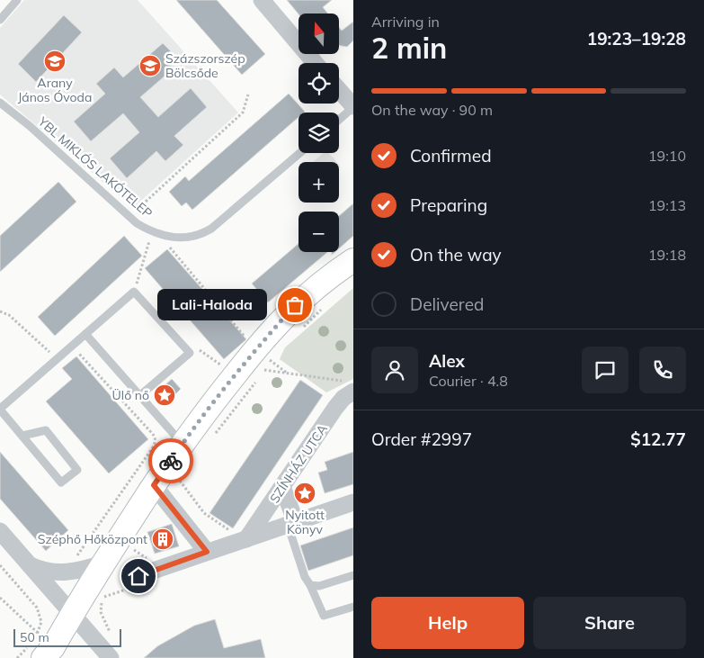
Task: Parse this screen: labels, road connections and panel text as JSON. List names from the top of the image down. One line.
{"streets":{"street":["SZÍNHÁZ UTCA"],"lane":["YBL MIKLÓS LAKÓTELEP"]},"places":{"school or university":["Arany János Óvoda","Százszorszép Bölcsőde"],"other":["Lali-Haloda"],"place":["Ülő nő","Nyitott Könyv"],"building":["Széphő Hőközpont"]},"scale_bar":"50 m","north":"top","page":{"heading":["2 min","Arriving in","19:23–19:28"],"panel":["Alex","Courier · 4.8","Order #2997","$12.77"],"map_buttons":["+","−"],"bar":"On the way · 90 m","list":[["Confirmed","19:10"],["Preparing","19:13"],["On the way","19:18"],"Delivered"],"bubble":"Lali-Haloda","buttons":["Help","Share"],"scale":"50 m"}}
